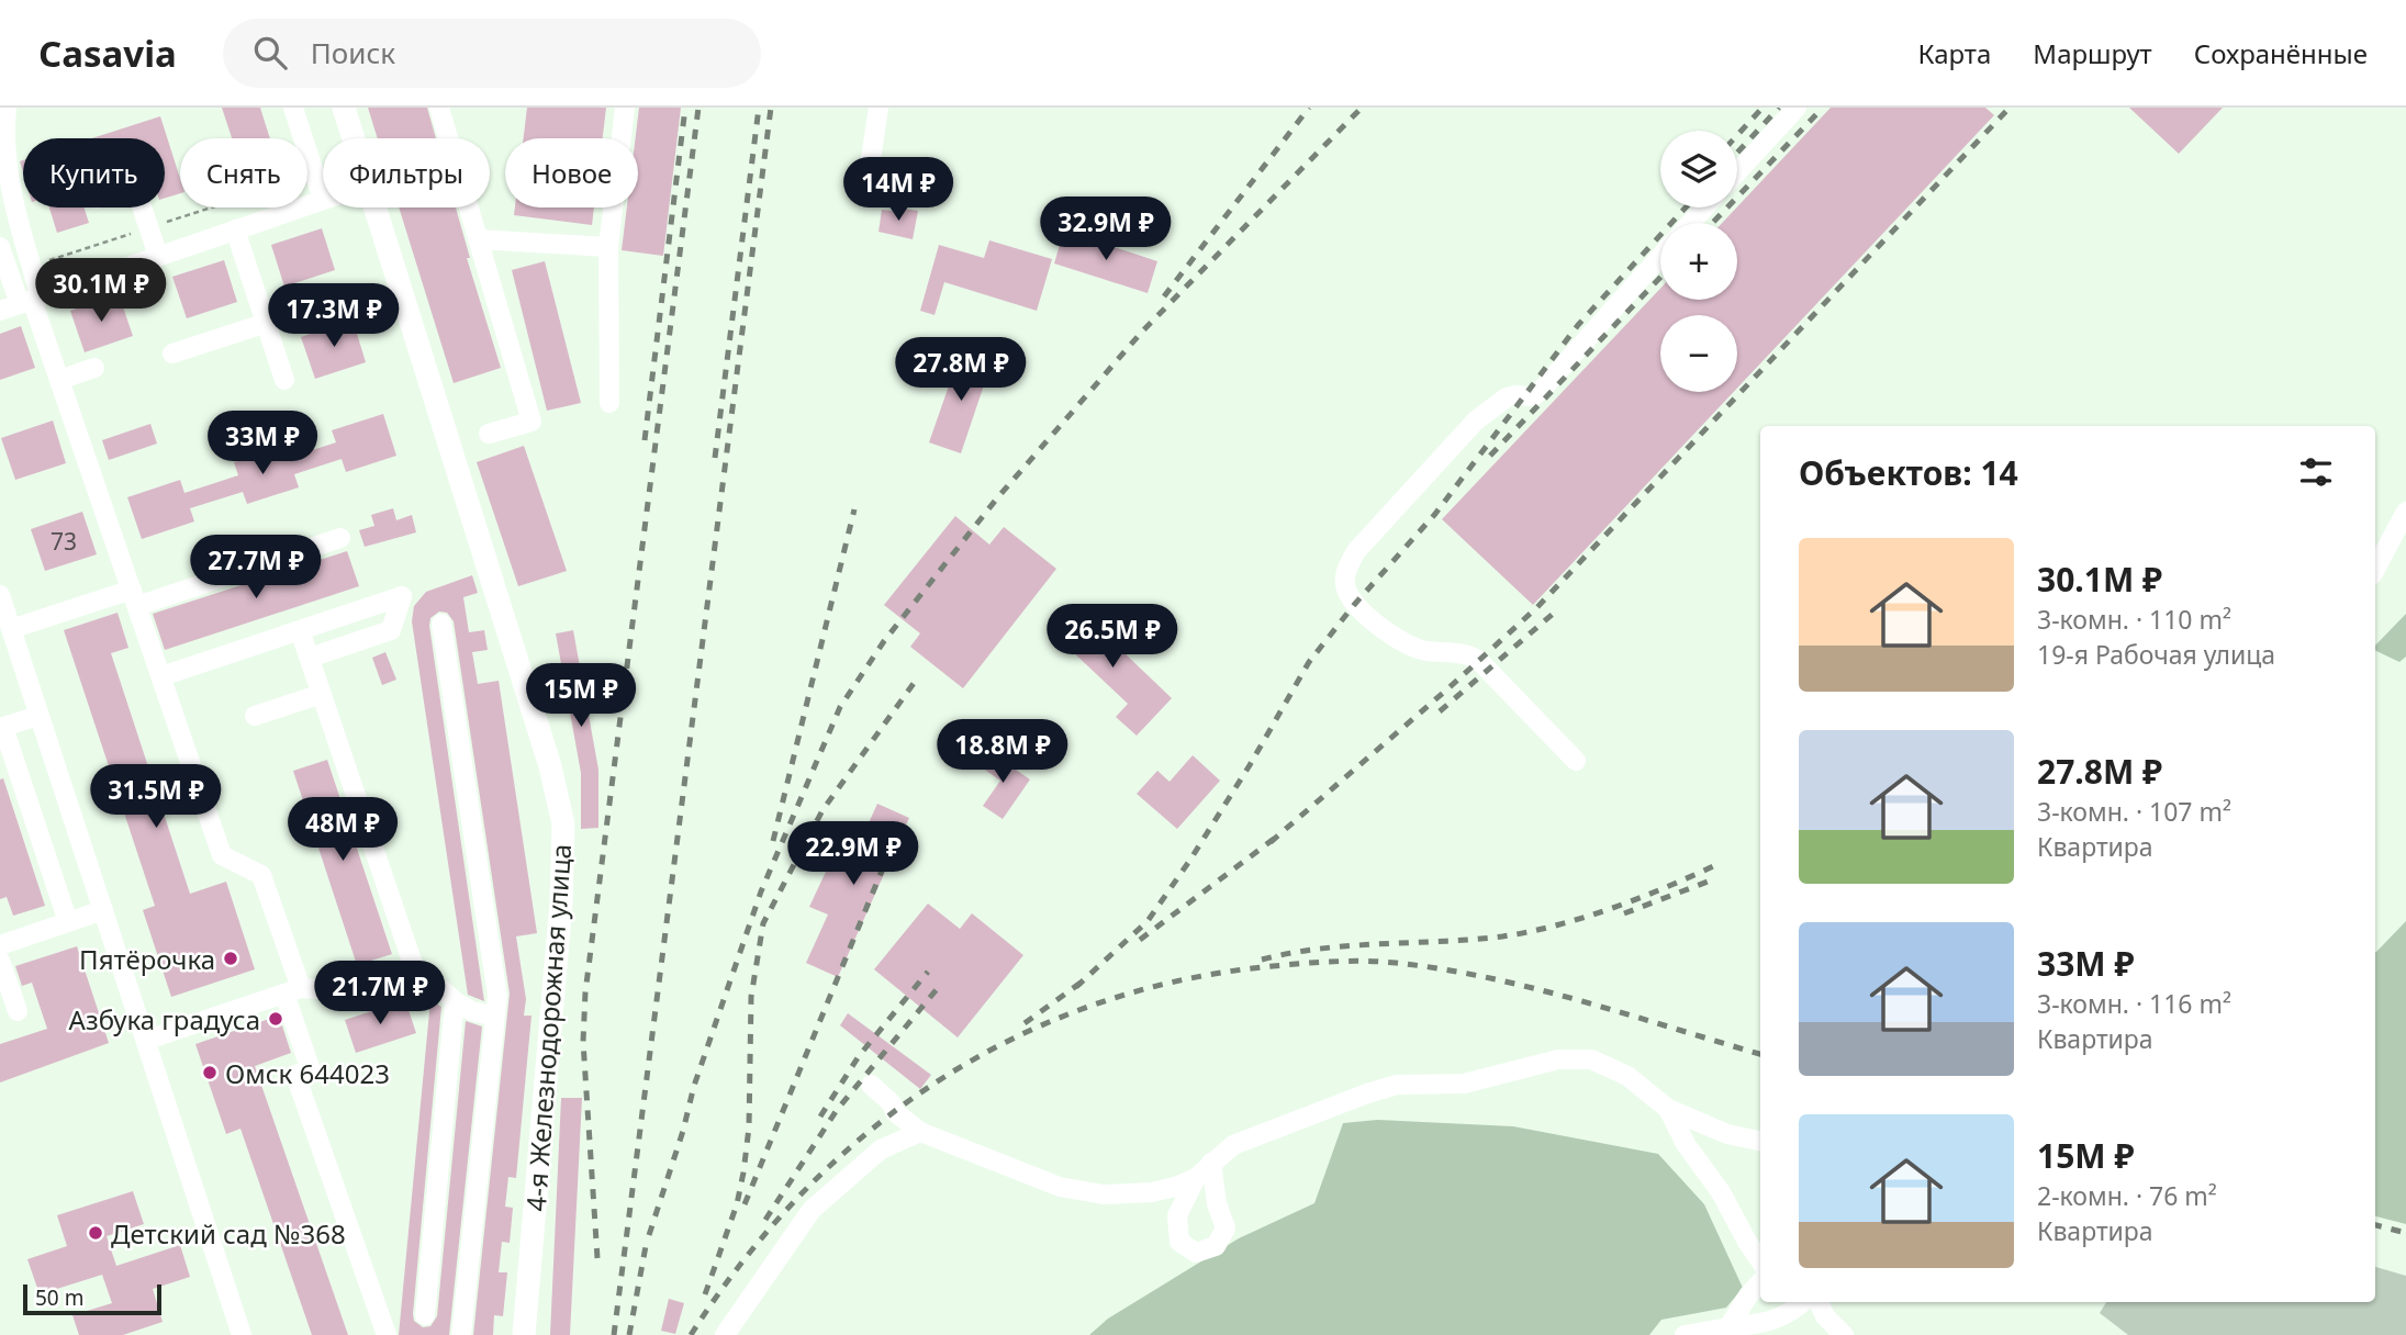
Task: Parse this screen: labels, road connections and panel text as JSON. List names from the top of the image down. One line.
{"streets":{"main road":["4-я Железнодорожная улица"]},"places":["Пятёрочка","Азбука градуса","Омск 644023","Детский сад №368"],"house_numbers":["73"],"scale_bar":"50 m","page":{"header":"Casavia","search":"Поиск","nav":["Карта","Маршрут","Сохранённые"],"map_buttons":["+","−"],"chip":["Купить","Снять","Фильтры","Новое"],"price":["14M ₽","32.9M ₽","30.1M ₽","17.3M ₽","27.8M ₽","33M ₽","27.7M ₽","26.5M ₽","15M ₽","18.8M ₽","31.5M ₽","48M ₽","22.9M ₽","21.7M ₽"],"heading":"Объектов: 14","list":[{"name":"30.1M ₽","note":"3-комн. · 110 m² · 19-я Рабочая улица"},{"name":"27.8M ₽","note":"3-комн. · 107 m² · Квартира"},{"name":"33M ₽","note":"3-комн. · 116 m² · Квартира"},{"name":"15M ₽","note":"2-комн. · 76 m² · Квартира"}],"scale":"50 m"}}
